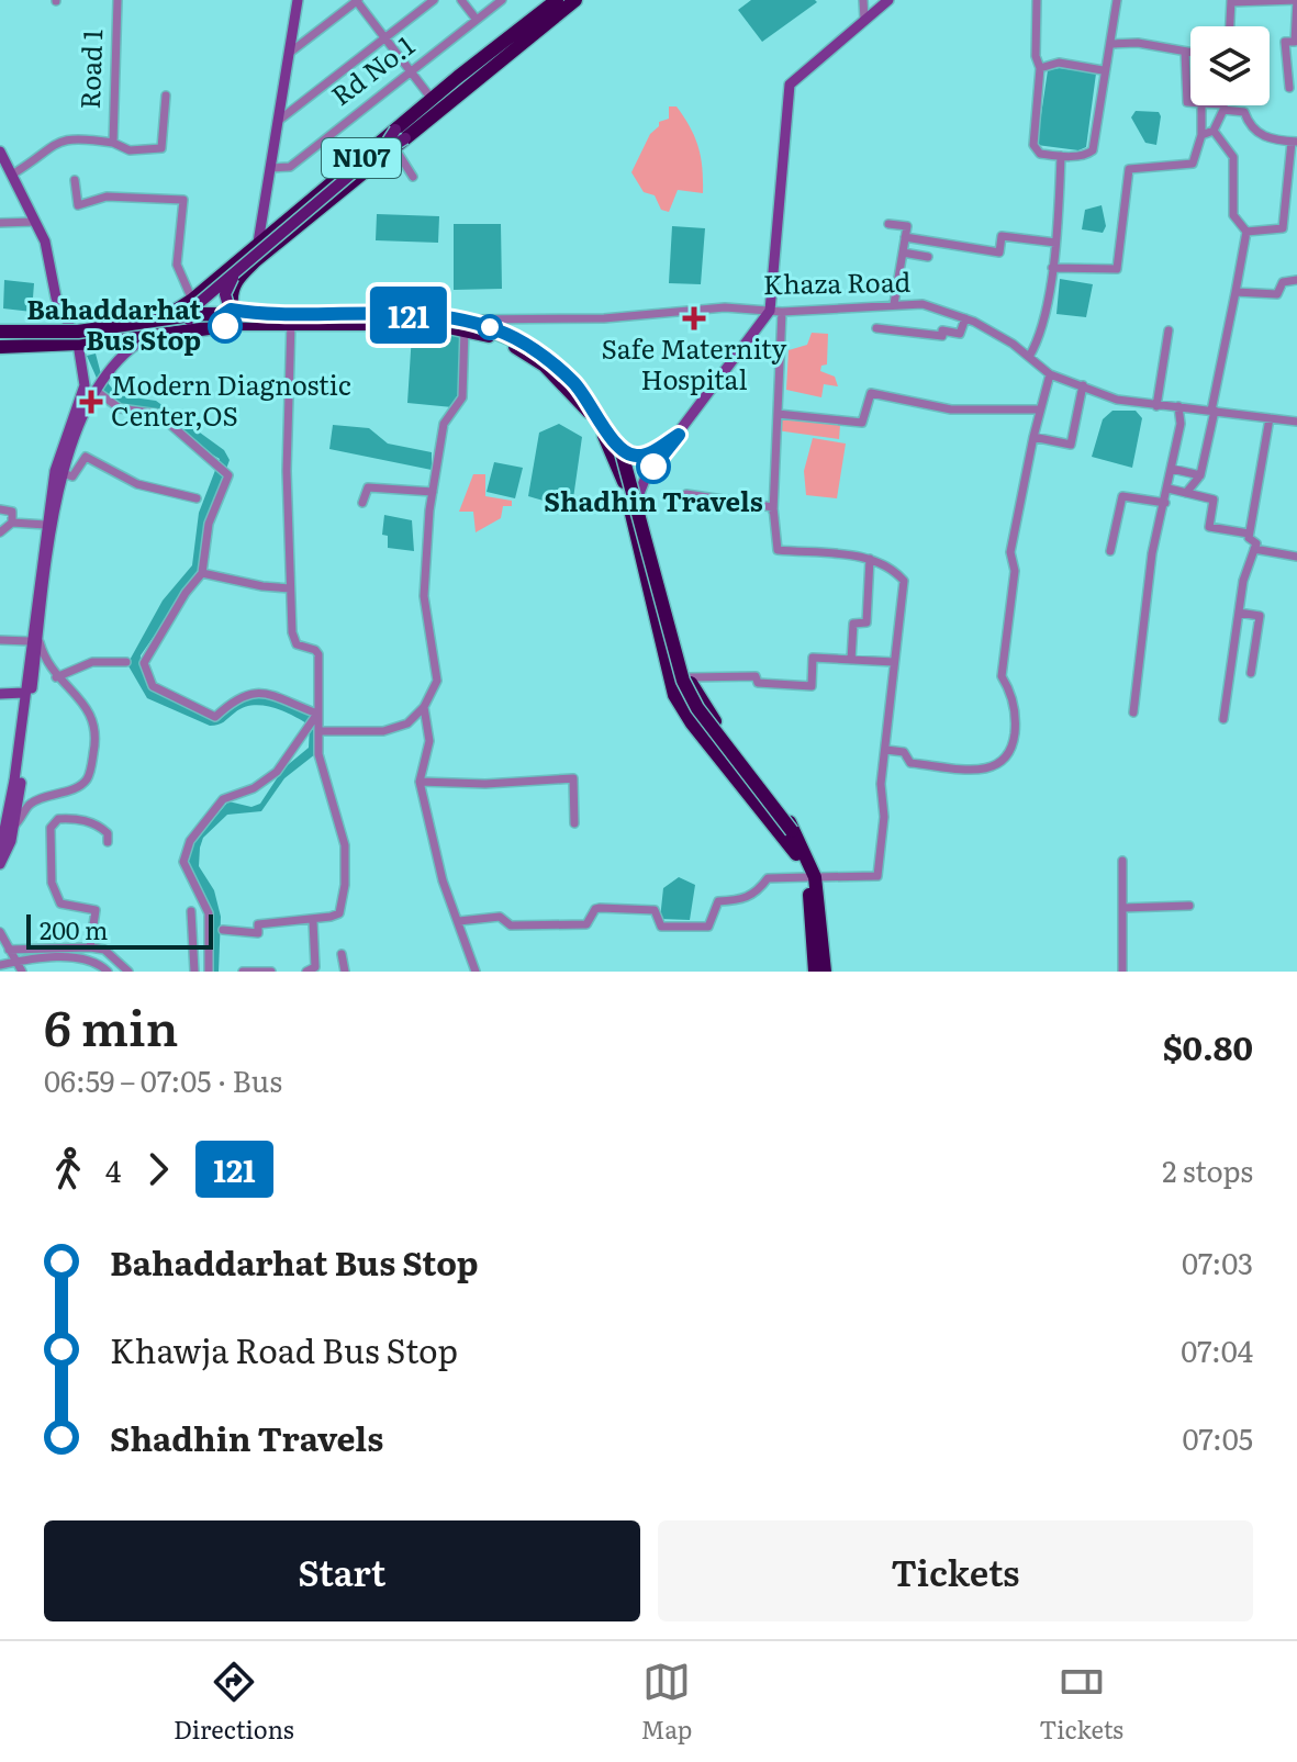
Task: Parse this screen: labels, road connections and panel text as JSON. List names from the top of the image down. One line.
{"streets":{"highway":["N107"],"street":["Road 1","Rd No.1","Khaza Road"]},"places":{"health":["Safe Maternity Hospital","Modern Diagnostic Center,OS"],"other":["Bahaddarhat Bus Stop","Shadhin Travels"]},"lines":["bus line 121"],"scale_bar":"200 m","page":{"on_map":"121","scale":"200 m","heading":["6 min","06:59 – 07:05 · Bus","$0.80"],"legs":["4","121","2 stops"],"list":[{"name":"Bahaddarhat Bus Stop","value":"07:03"},{"name":"Khawja Road Bus Stop","value":"07:04"},{"name":"Shadhin Travels","value":"07:05"}],"buttons":["Start","Tickets"],"tabs":["Directions","Map","Tickets"]}}
